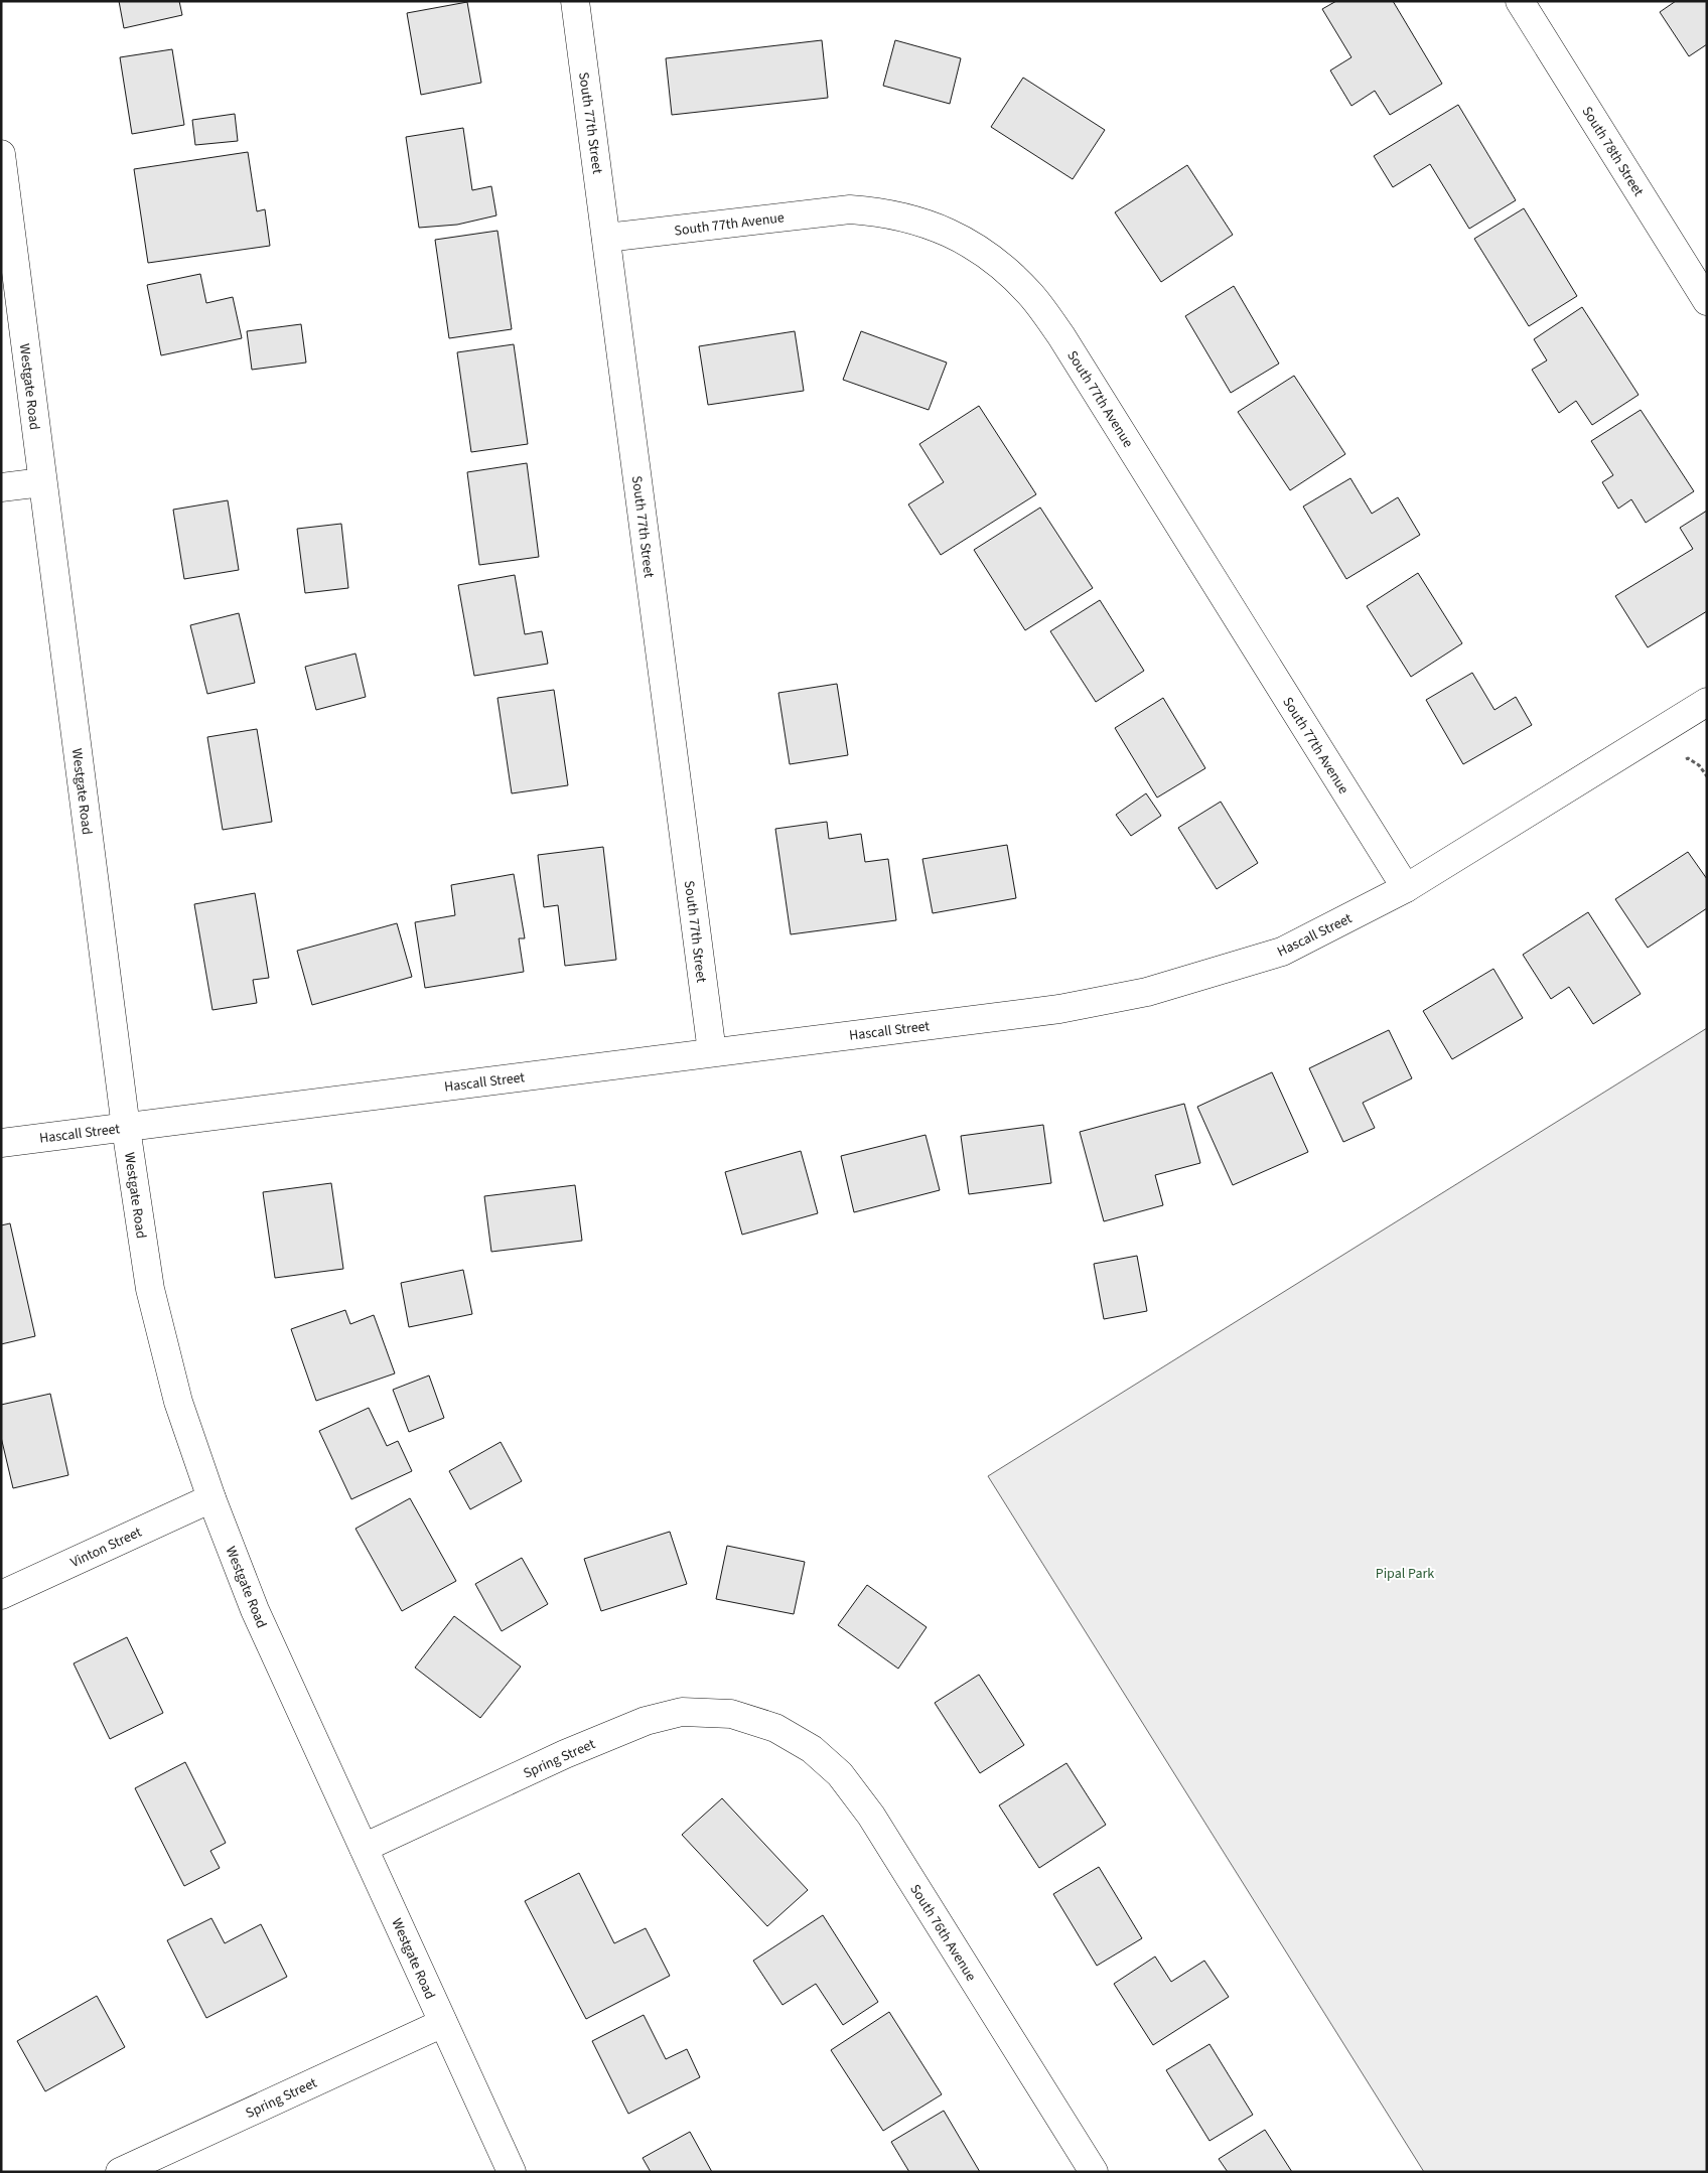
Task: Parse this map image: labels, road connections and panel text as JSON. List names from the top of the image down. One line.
{"streets":{"street":["South 77th Street","South 78th Street","South 77th Avenue","Westgate Road","Hascall Street","Vinton Street","Spring Street","South 76th Avenue"]},"crossings":[["South 77th Street","South 77th Avenue"],["South 77th Street","Hascall Street"],["South 77th Avenue","Hascall Street"],["Westgate Road","Hascall Street"],["Westgate Road","Vinton Street"],["Westgate Road","Spring Street"],["Spring Street","South 76th Avenue"]],"parks":["Pipal Park"]}
